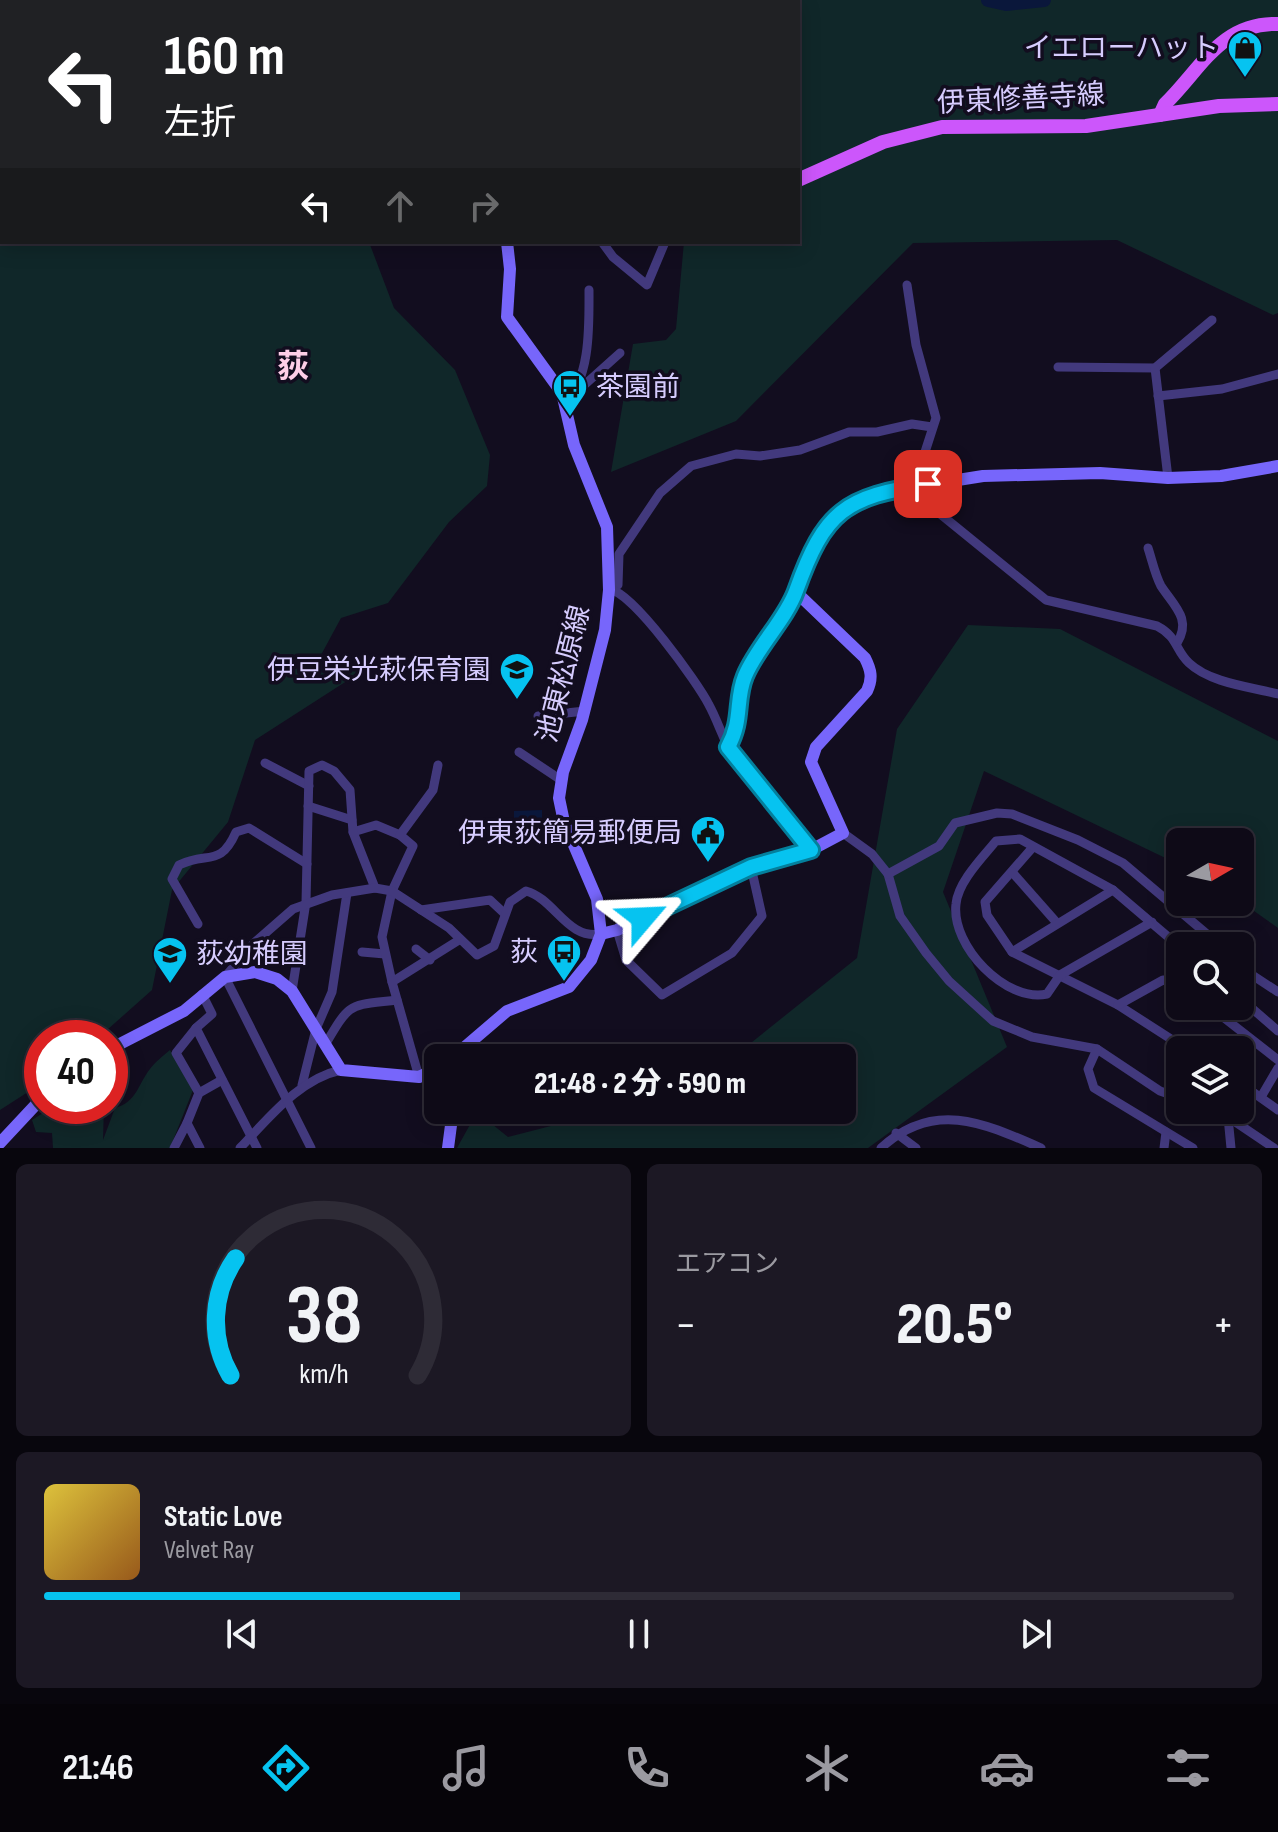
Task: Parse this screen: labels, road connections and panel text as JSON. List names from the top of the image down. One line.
{"streets":{"main road":["伊東修善寺線","池東松原線"]},"districts":["荻"],"places":{"shop":["イエローハット"],"bus stop":["茶園前","荻"],"school or university":["伊豆栄光萩保育園","荻幼稚園"],"public building":["伊東荻簡易郵便局"]},"north":"right","page":{"turn":["160 m","左折"],"limit":"40","trip":"21:48 · 2 分 · 590 m","tile":"エアコン","heat":["−","20.5°","+"],"song":["Static Love","Velvet Ray"],"tabs":"21:46","gauge":["38","km/h"]}}
